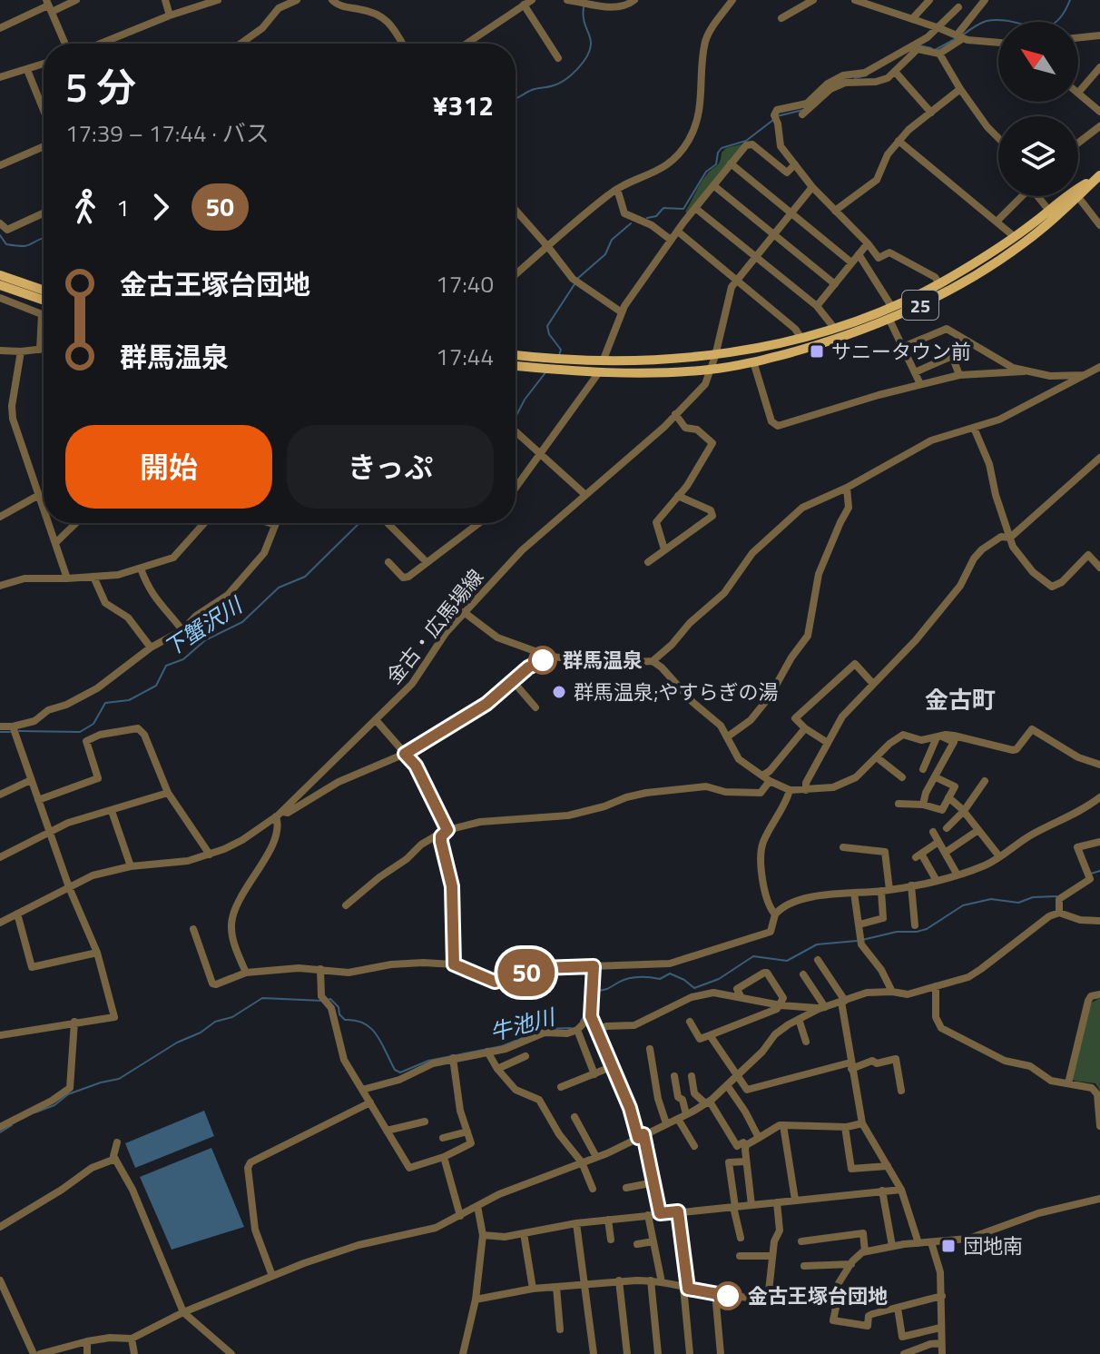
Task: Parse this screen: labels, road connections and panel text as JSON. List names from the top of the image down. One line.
{"streets":{"main road":["25"],"street":["金古・広馬場線"]},"crossings":[["25","金古・広馬場線"]],"districts":["金古町"],"water":["下蟹沢川","牛池川"],"places":{"transit":["サニータウン前","団地南"],"other":["群馬温泉","群馬温泉;やすらぎの湯","金古王塚台団地"]},"lines":["bus line 50"],"north":"top left","page":{"on_map":"50","heading":["5 分","17:39 – 17:44 · バス","¥312"],"legs":["1","50"],"list":[{"name":"金古王塚台団地","value":"17:40"},{"name":"群馬温泉","value":"17:44"}],"buttons":["開始","きっぷ"]}}
